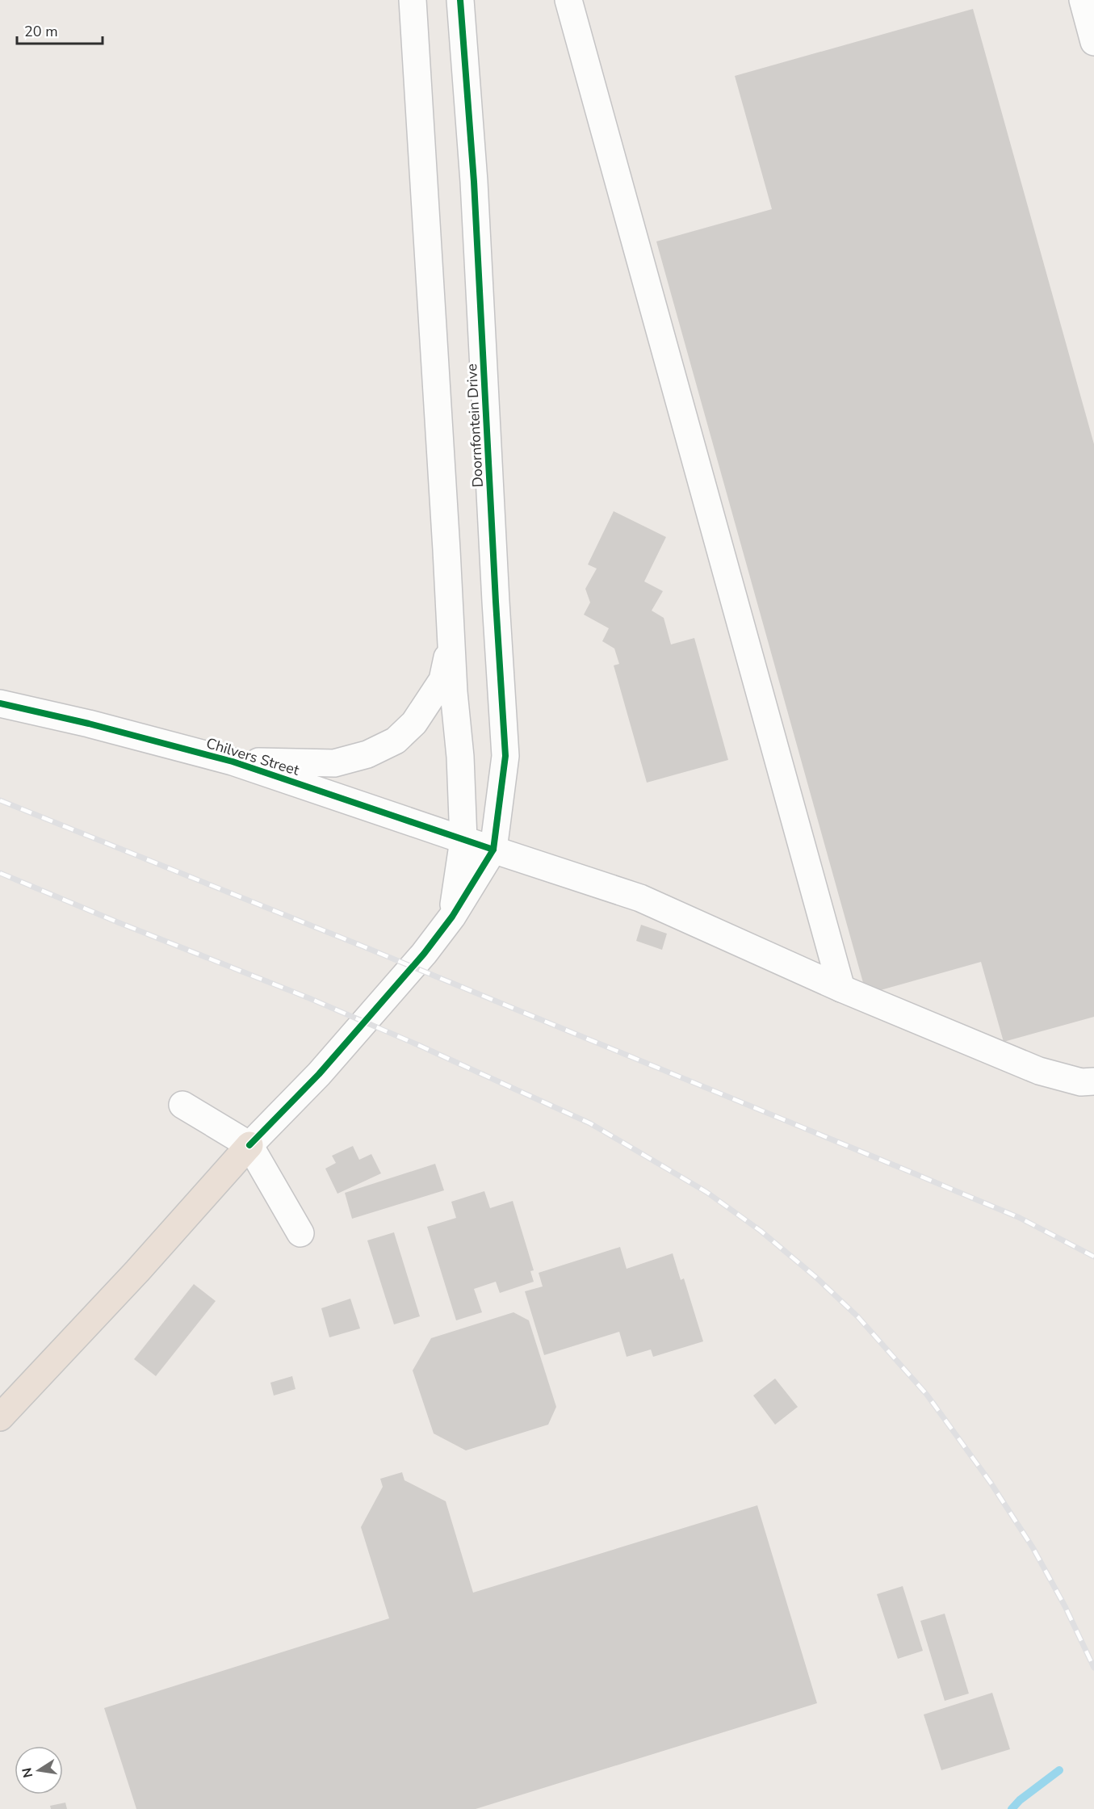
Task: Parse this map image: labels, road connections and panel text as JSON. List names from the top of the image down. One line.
{"streets":{"street":["Doornfontein Drive","Chilvers Street"]},"crossings":[["Doornfontein Drive","Chilvers Street"]],"scale_bar":"20 m","north":"left"}
